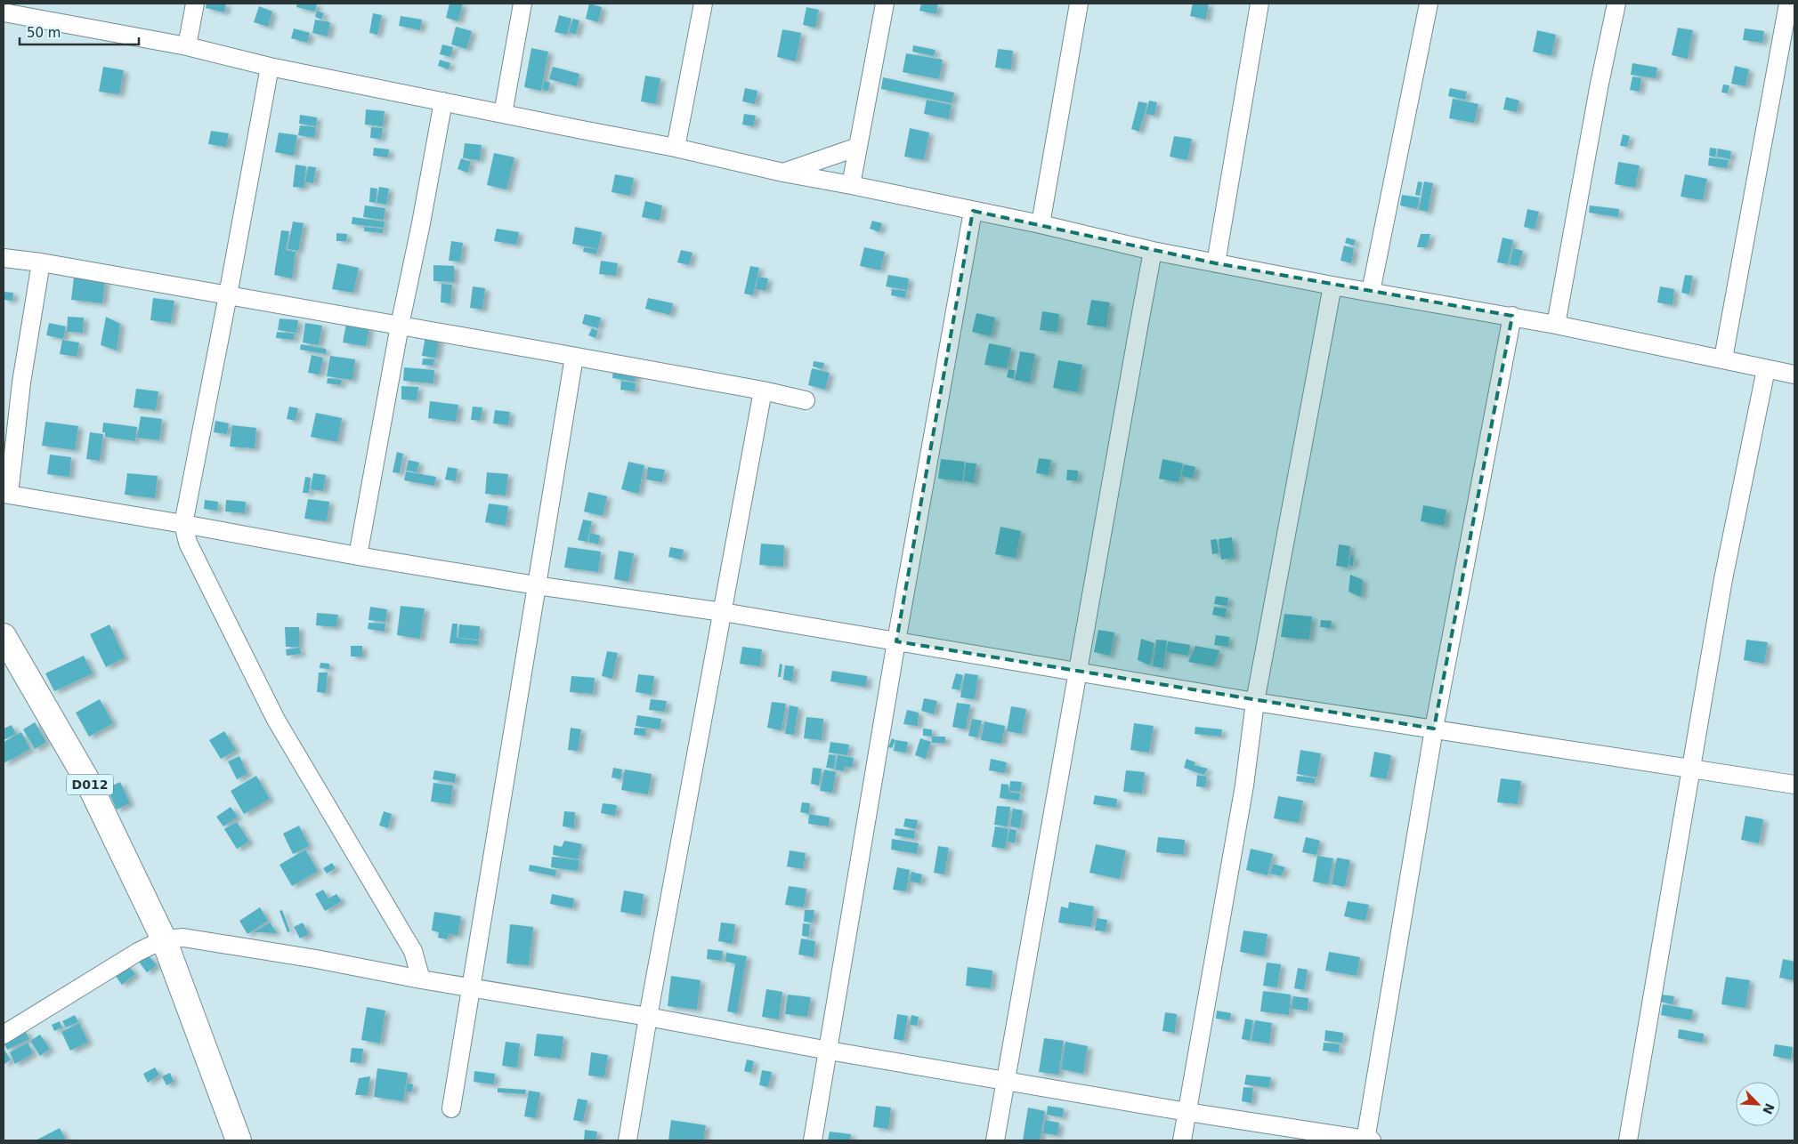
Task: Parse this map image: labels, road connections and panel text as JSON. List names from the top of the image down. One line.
{"streets":{"main road":["D012"]},"scale_bar":"50 m","north":"bottom right"}
